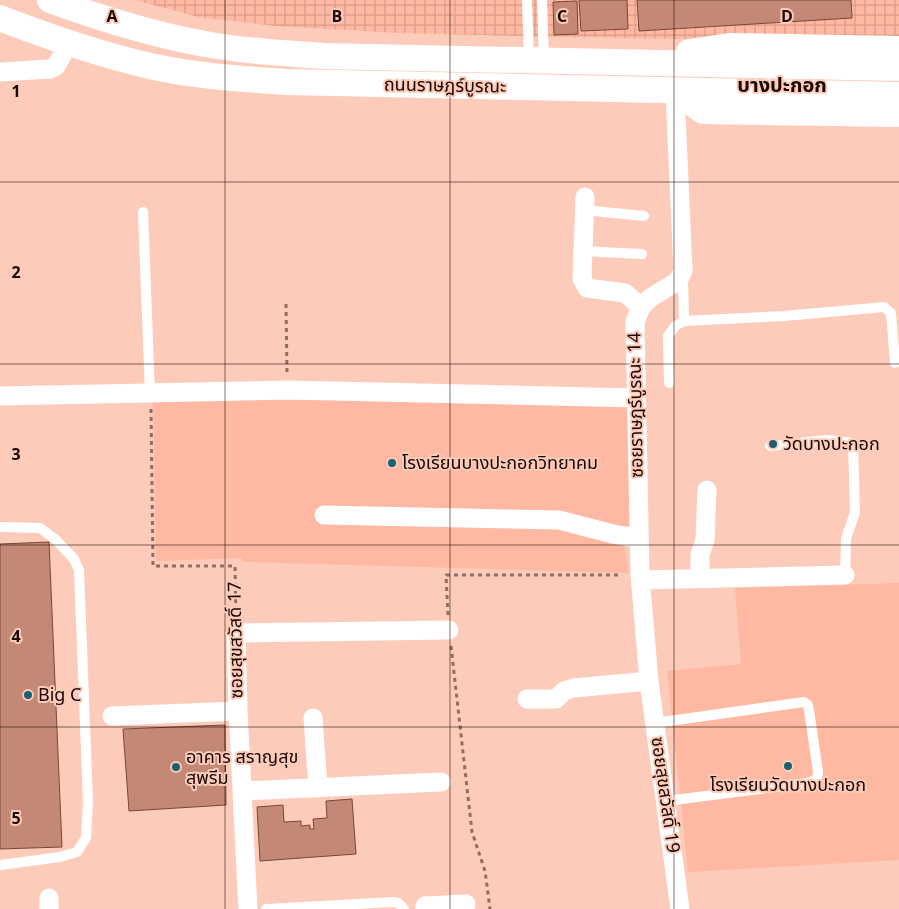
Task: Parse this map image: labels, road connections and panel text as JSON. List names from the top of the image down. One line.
{"streets":{"main road":["ถนนราษฎร์บูรณะ"],"street":["ซอยราษฎร์บูรณะ 14","ซอยสุขสวัสดิ์ 17","ซอยสุขสวัสดิ์ 19"]},"crossings":[["ซอยราษฎร์บูรณะ 14","ซอยสุขสวัสดิ์ 19"]],"districts":["บางปะกอก"],"places":["วัดบางปะกอก","โรงเรียนบางปะกอกวิทยาคม","Big C","โรงเรียนวัดบางปะกอก","อาคาร สราญสุข สุพรีม"],"grid":{"columns":["A","B","C","D"],"rows":["1","2","3","4","5"]}}
